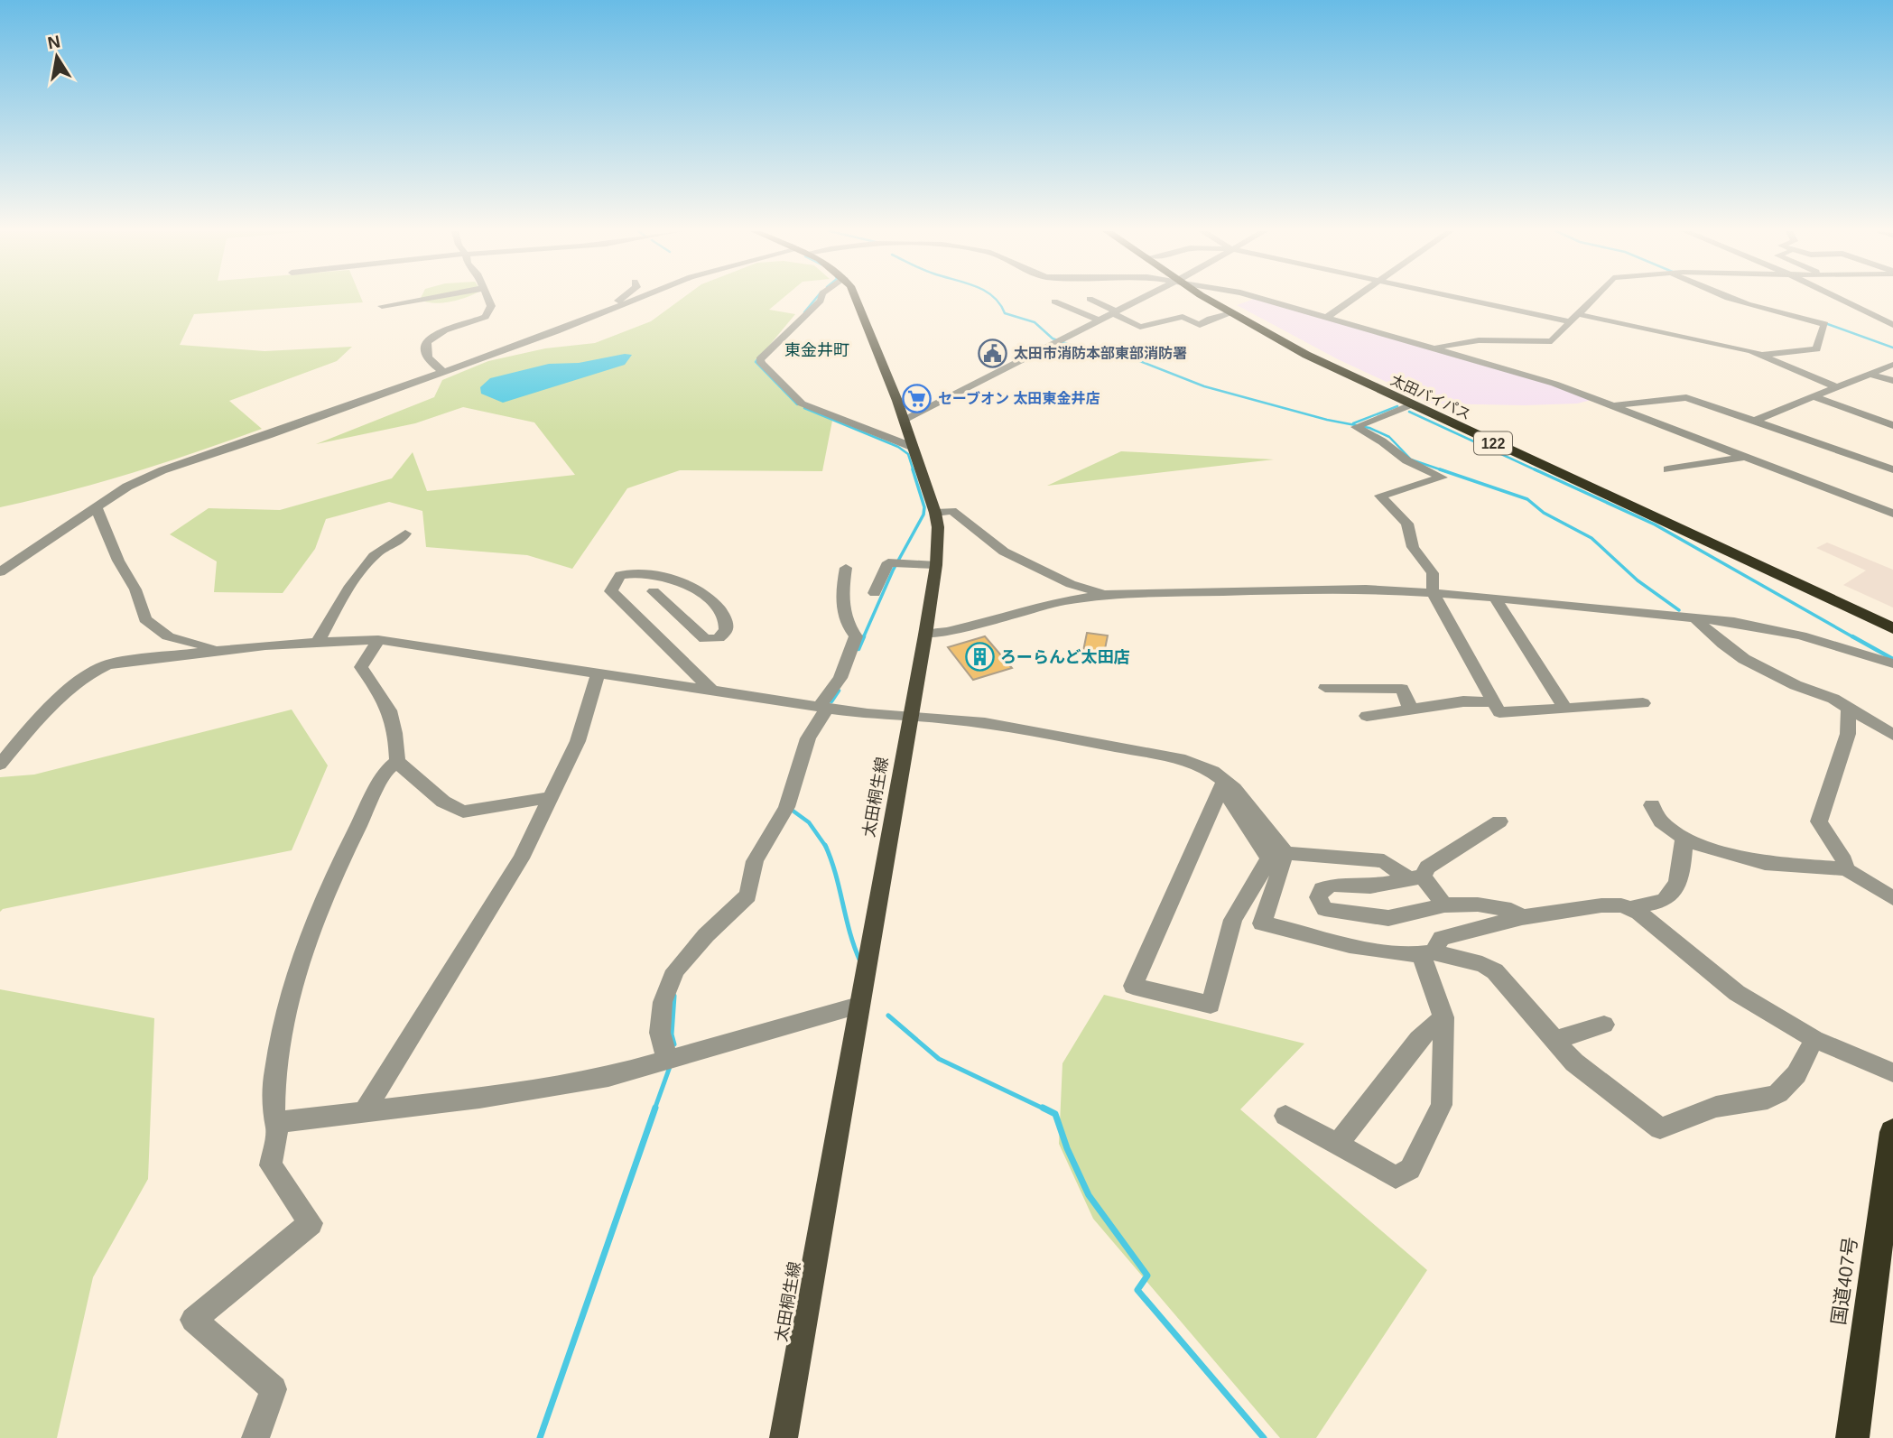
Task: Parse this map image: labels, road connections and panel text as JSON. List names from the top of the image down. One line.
{"streets":{"highway":["太田バイパス","122","国道407号"],"main road":["太田桐生線"]},"districts":["東金井町"],"places":{"public building":["太田市消防本部東部消防署"],"supermarket":["セーブオン 太田東金井店"],"building":["ろーらんど太田店"]},"north":"top"}
